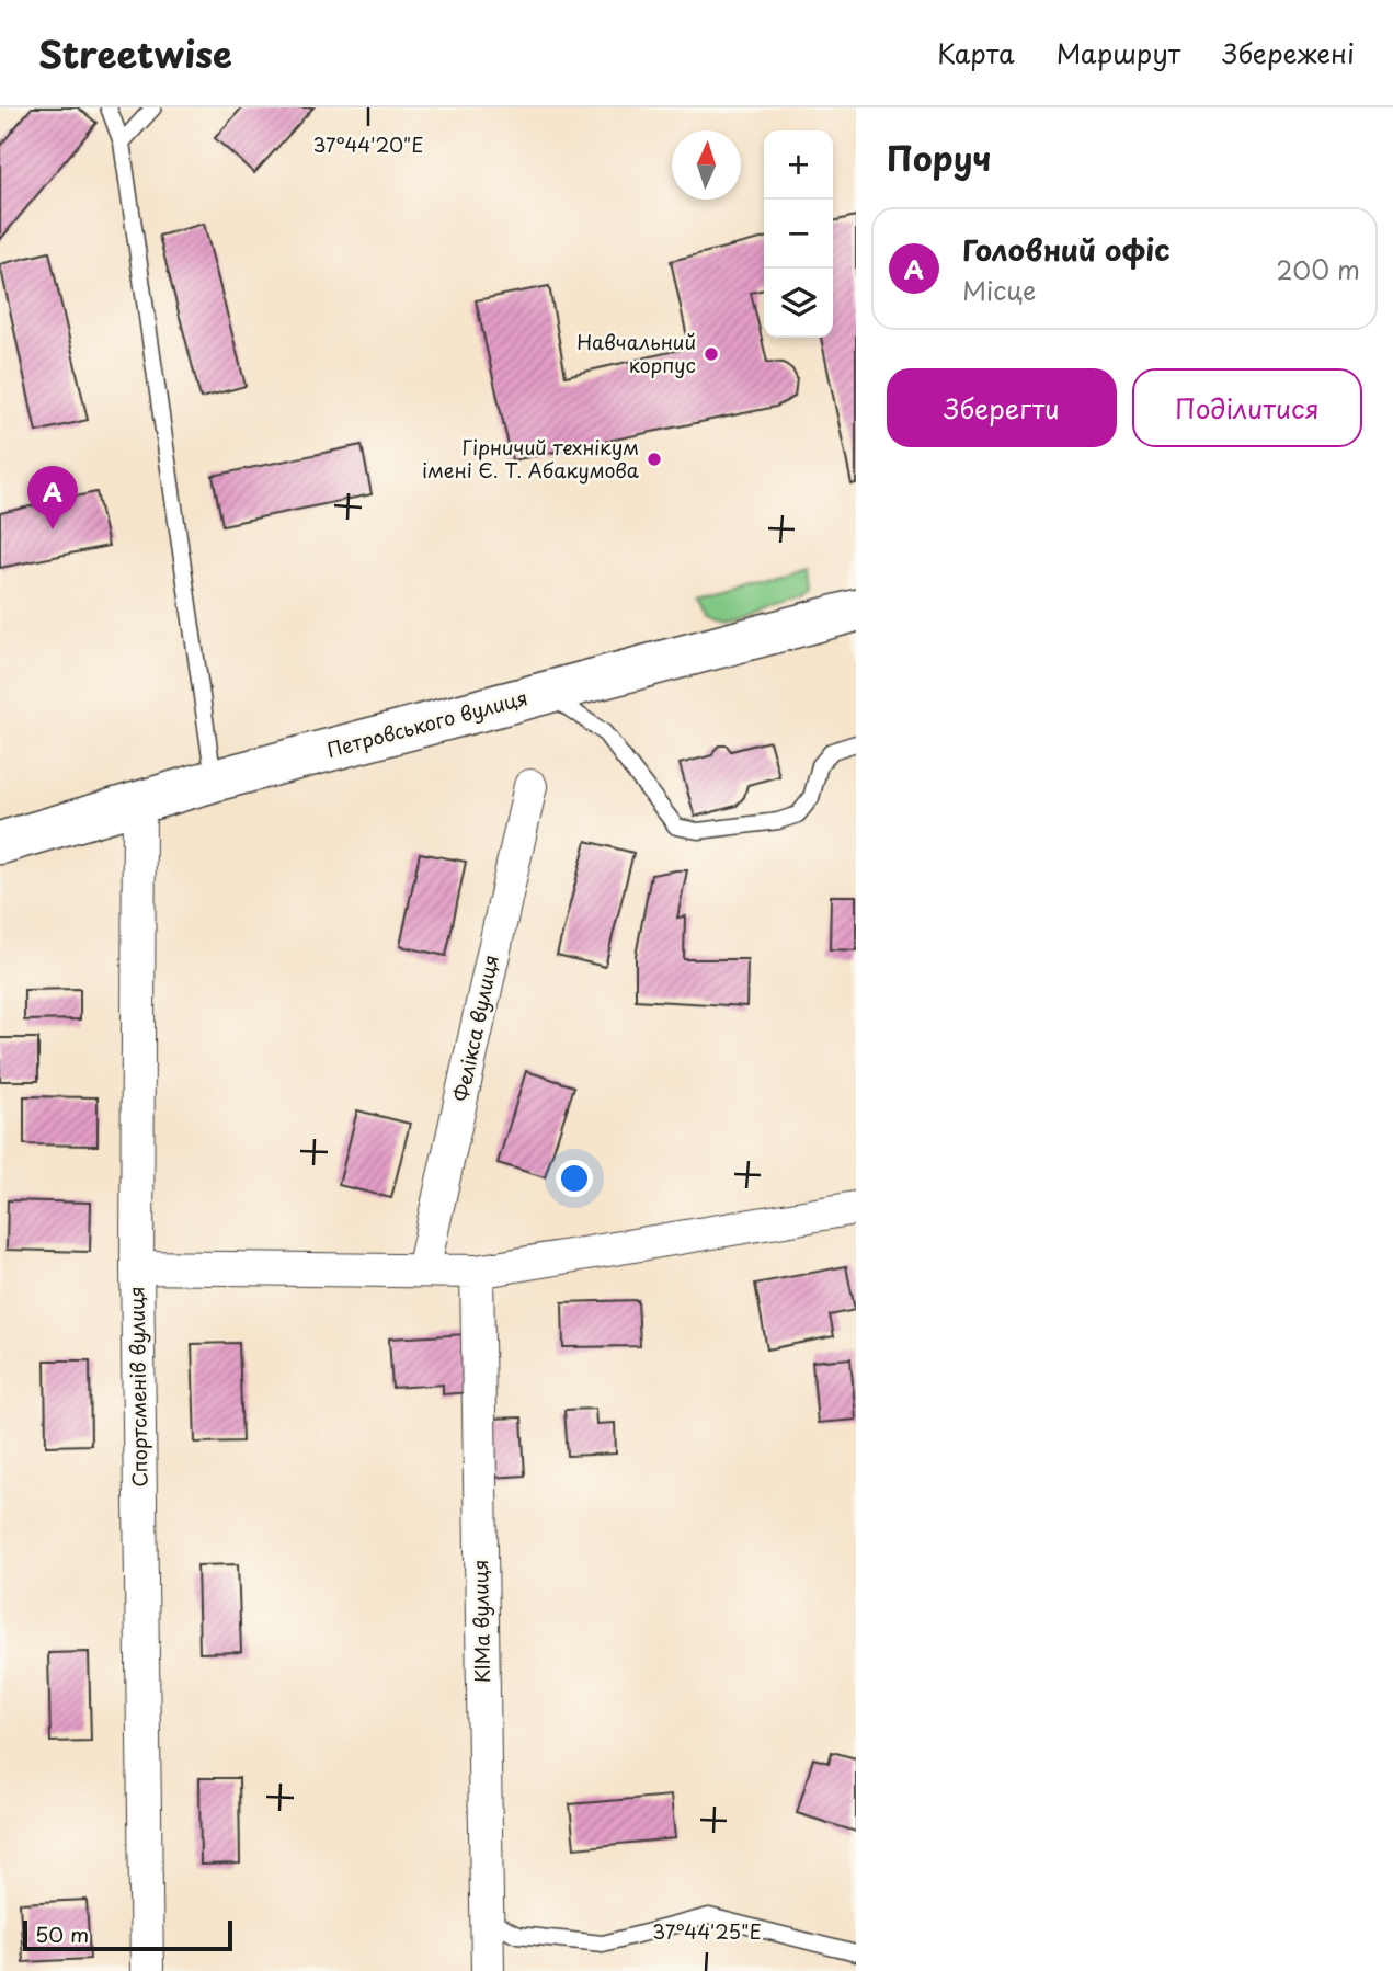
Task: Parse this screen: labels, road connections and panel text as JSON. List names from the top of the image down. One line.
{"streets":{"main road":["Петровського вулиця"],"street":["Фелікса вулиця","Спортсменів вулиця","КІМа вулиця"]},"crossings":[["Петровського вулиця","Спортсменів вулиця"]],"places":["Навчальний корпус","Гірничий технікум імені Є. Т. Абакумова"],"scale_bar":"50 m","north":"top","page":{"header":"Streetwise","nav":["Карта","Маршрут","Збережені"],"heading":"Поруч","map_buttons":["+","−"],"list":[{"mark":"A","name":"Головний офіс","note":"Місце","value":"200 m"}],"buttons":["Зберегти","Поділитися"],"pins":"A","scale":"50 m"},"coordinates":["37°44'20\"E","37°44'25\"E"]}
